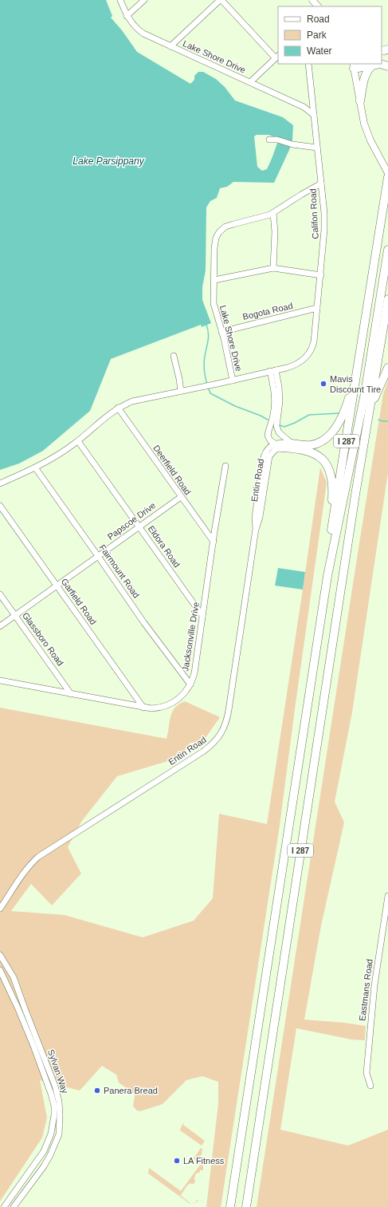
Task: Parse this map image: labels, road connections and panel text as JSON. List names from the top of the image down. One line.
{"streets":{"highway":["I 287"],"street":["Lake Shore Drive","Califon Road","Bogota Road","Deerfield Road","Entin Road","Papscoe Drive","Eldora Road","Fairmount Road","Garfield Road","Jacksonville Drive","Glassboro Road","Eastmans Road","Sylvan Way"]},"crossings":[["Lake Shore Drive","Califon Road"],["Lake Shore Drive","Bogota Road"],["Lake Shore Drive","Deerfield Road"],["Lake Shore Drive","Eldora Road"],["Lake Shore Drive","Fairmount Road"],["Califon Road","Bogota Road"],["Deerfield Road","Papscoe Drive"],["Deerfield Road","Jacksonville Drive"],["Papscoe Drive","Eldora Road"],["Papscoe Drive","Fairmount Road"],["Papscoe Drive","Garfield Road"],["Papscoe Drive","Glassboro Road"],["Eldora Road","Jacksonville Drive"],["Fairmount Road","Jacksonville Drive"],["Garfield Road","Jacksonville Drive"],["Jacksonville Drive","Glassboro Road"]],"water":["Lake Parsippany"],"places":["Mavis Discount Tire","Panera Bread","LA Fitness"],"legend":["Road","Park","Water"]}
